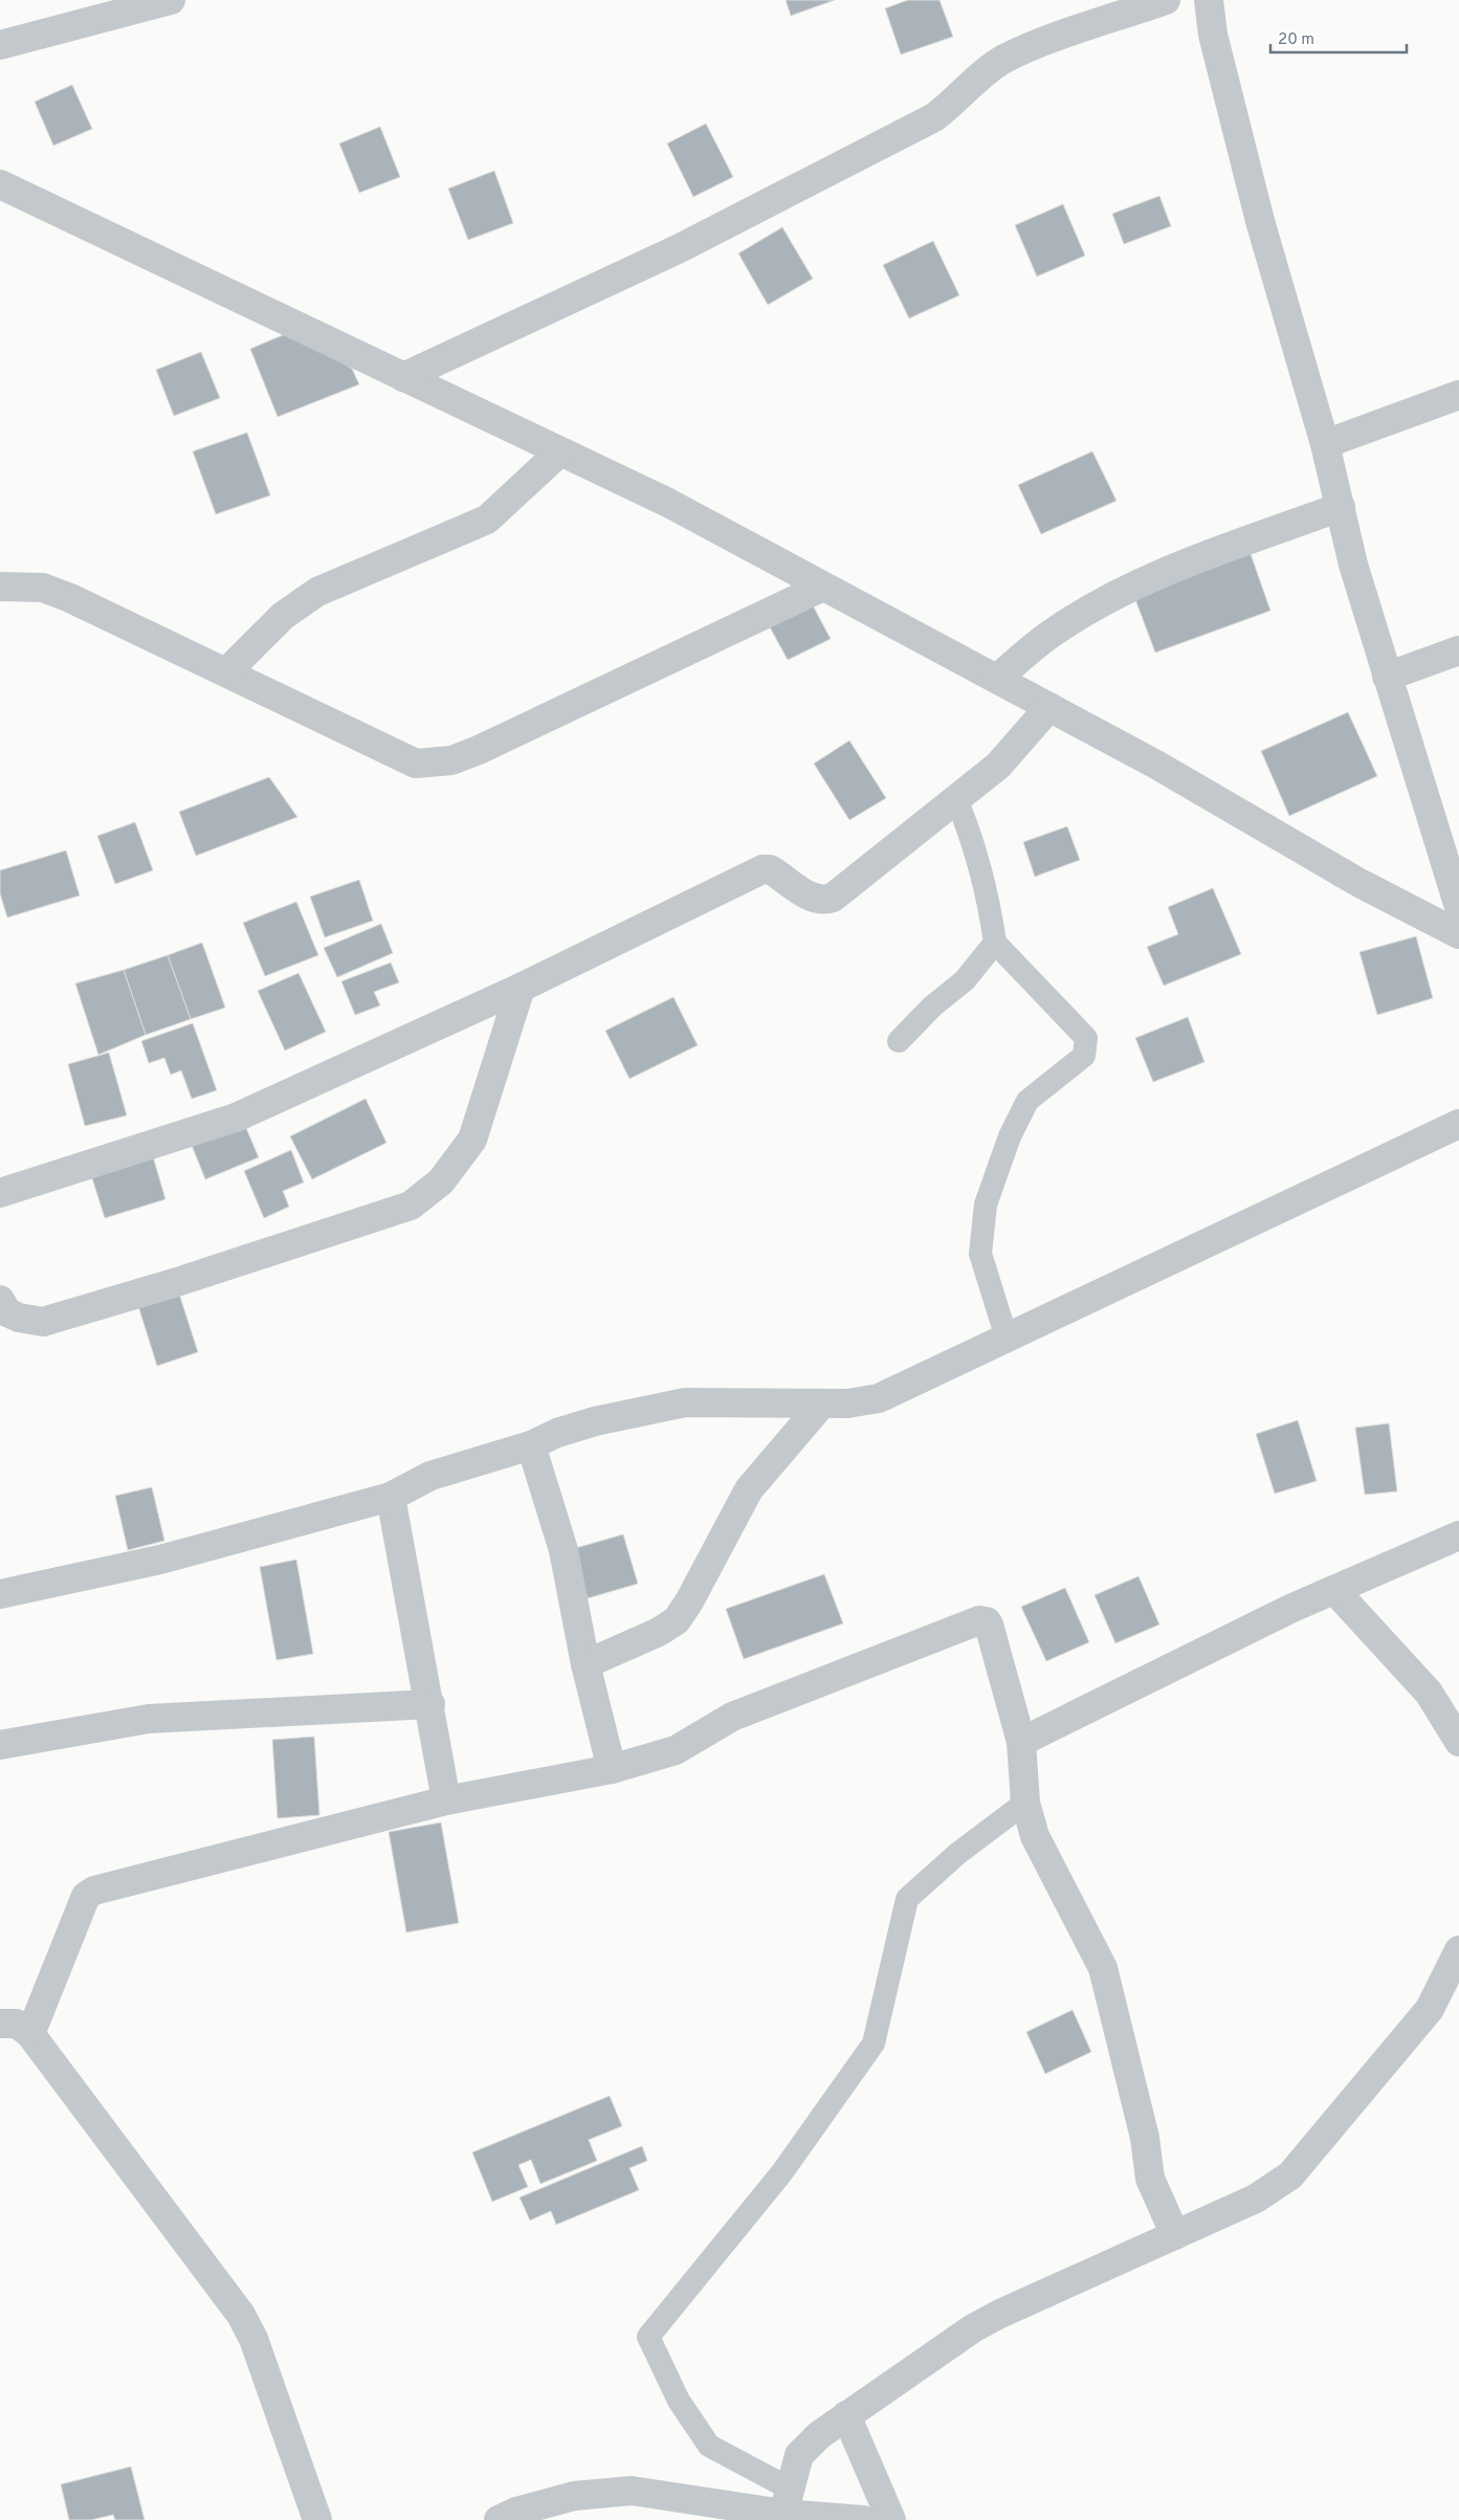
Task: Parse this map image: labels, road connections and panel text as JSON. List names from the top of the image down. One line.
{"scale_bar":"20 m"}
